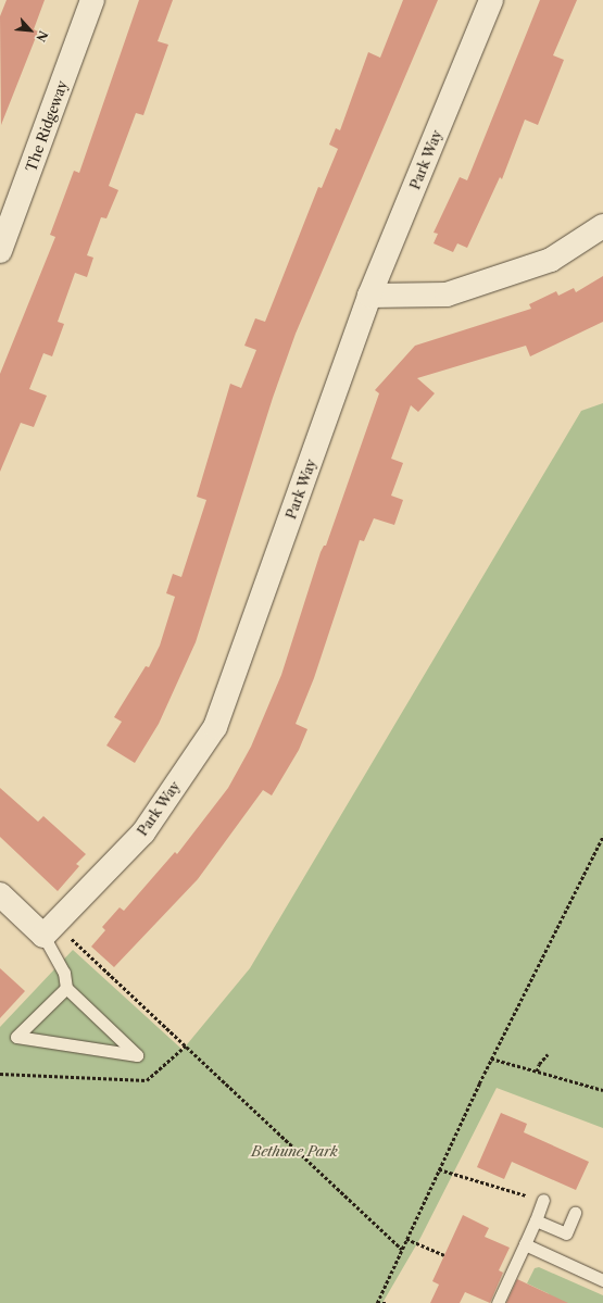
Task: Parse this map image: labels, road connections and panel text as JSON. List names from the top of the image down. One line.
{"streets":{"street":["The Ridgeway","Park Way"]},"parks":["Bethune Park"],"north":"bottom right"}
